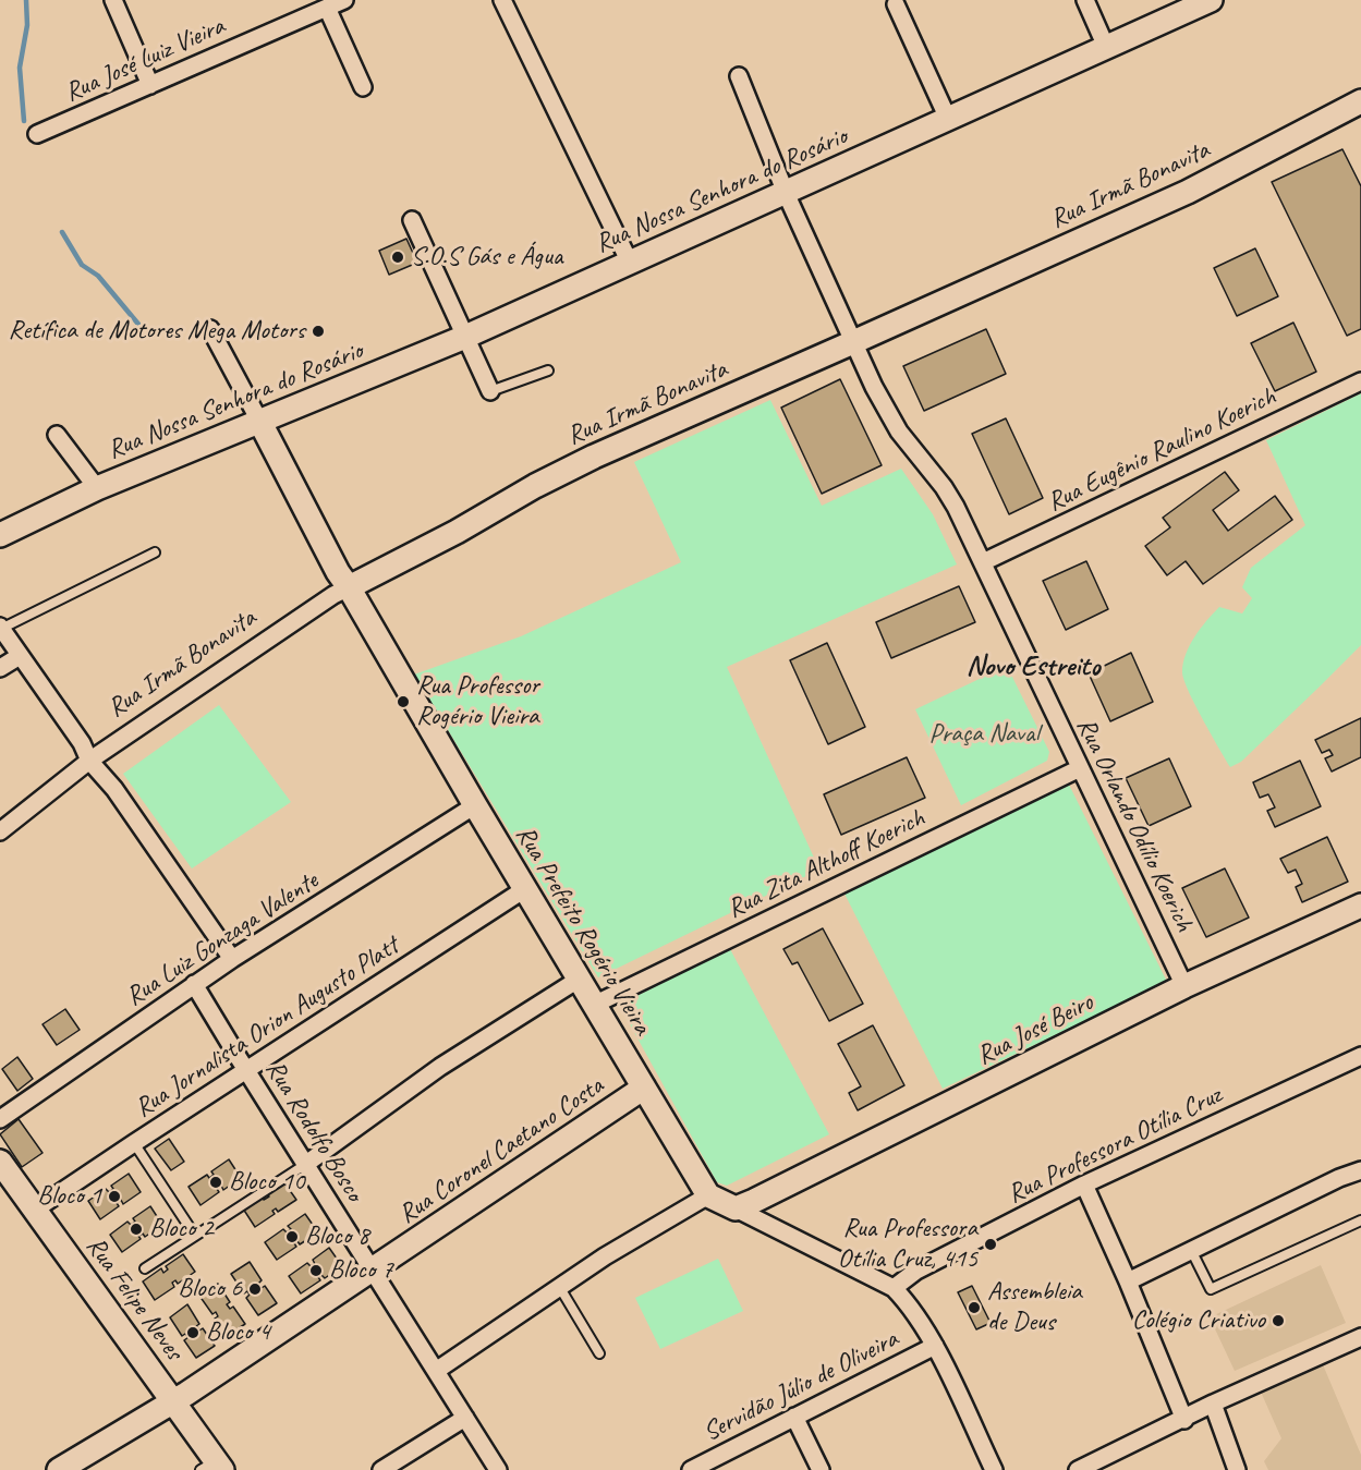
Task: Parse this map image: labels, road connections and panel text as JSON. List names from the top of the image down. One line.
{"streets":{"street":["Rua José Luiz Vieira","Rua Irmã Bonavita","Rua Nossa Senhora do Rosário","Rua Eugênio Raulino Koerich","Rua Orlando Odílio Koerich","Rua Zita Althoff Koerich","Rua Prefeito Rogério Vieira","Rua Luiz Gonzaga Valente","Rua Jornalista Orion Augusto Platt","Rua José Beiro","Rua Rodolfo Bosco","Rua Professora Otília Cruz","Rua Coronel Caetano Costa","Rua Felipe Neves","Servidão Júlio de Oliveira"]},"crossings":[["Rua Irmã Bonavita","Rua Orlando Odílio Koerich"],["Rua Irmã Bonavita","Rua Prefeito Rogério Vieira"],["Rua Nossa Senhora do Rosário","Rua Orlando Odílio Koerich"],["Rua Nossa Senhora do Rosário","Rua Prefeito Rogério Vieira"],["Rua Eugênio Raulino Koerich","Rua Orlando Odílio Koerich"],["Rua Orlando Odílio Koerich","Rua Zita Althoff Koerich"],["Rua Orlando Odílio Koerich","Rua José Beiro"],["Rua Zita Althoff Koerich","Rua Prefeito Rogério Vieira"],["Rua Prefeito Rogério Vieira","Rua Luiz Gonzaga Valente"],["Rua Prefeito Rogério Vieira","Rua Jornalista Orion Augusto Platt"],["Rua Prefeito Rogério Vieira","Rua Coronel Caetano Costa"],["Rua Luiz Gonzaga Valente","Rua Rodolfo Bosco"],["Rua Jornalista Orion Augusto Platt","Rua Rodolfo Bosco"],["Rua Jornalista Orion Augusto Platt","Rua Felipe Neves"],["Rua Rodolfo Bosco","Rua Coronel Caetano Costa"],["Rua Coronel Caetano Costa","Rua Felipe Neves"]],"districts":["Novo Estreito"],"parks":["Praça Naval"],"places":["S.O.S Gás e Água","Retífica de Motores Mega Motors","Rua Professor Rogério Vieira","Bloco 10","Bloco 1","Bloco 2","Bloco 8","Rua Professora Otília Cruz, 415","Bloco 7","Bloco 6","Assembleia de Deus","Colégio Criativo","Bloco 4"]}
